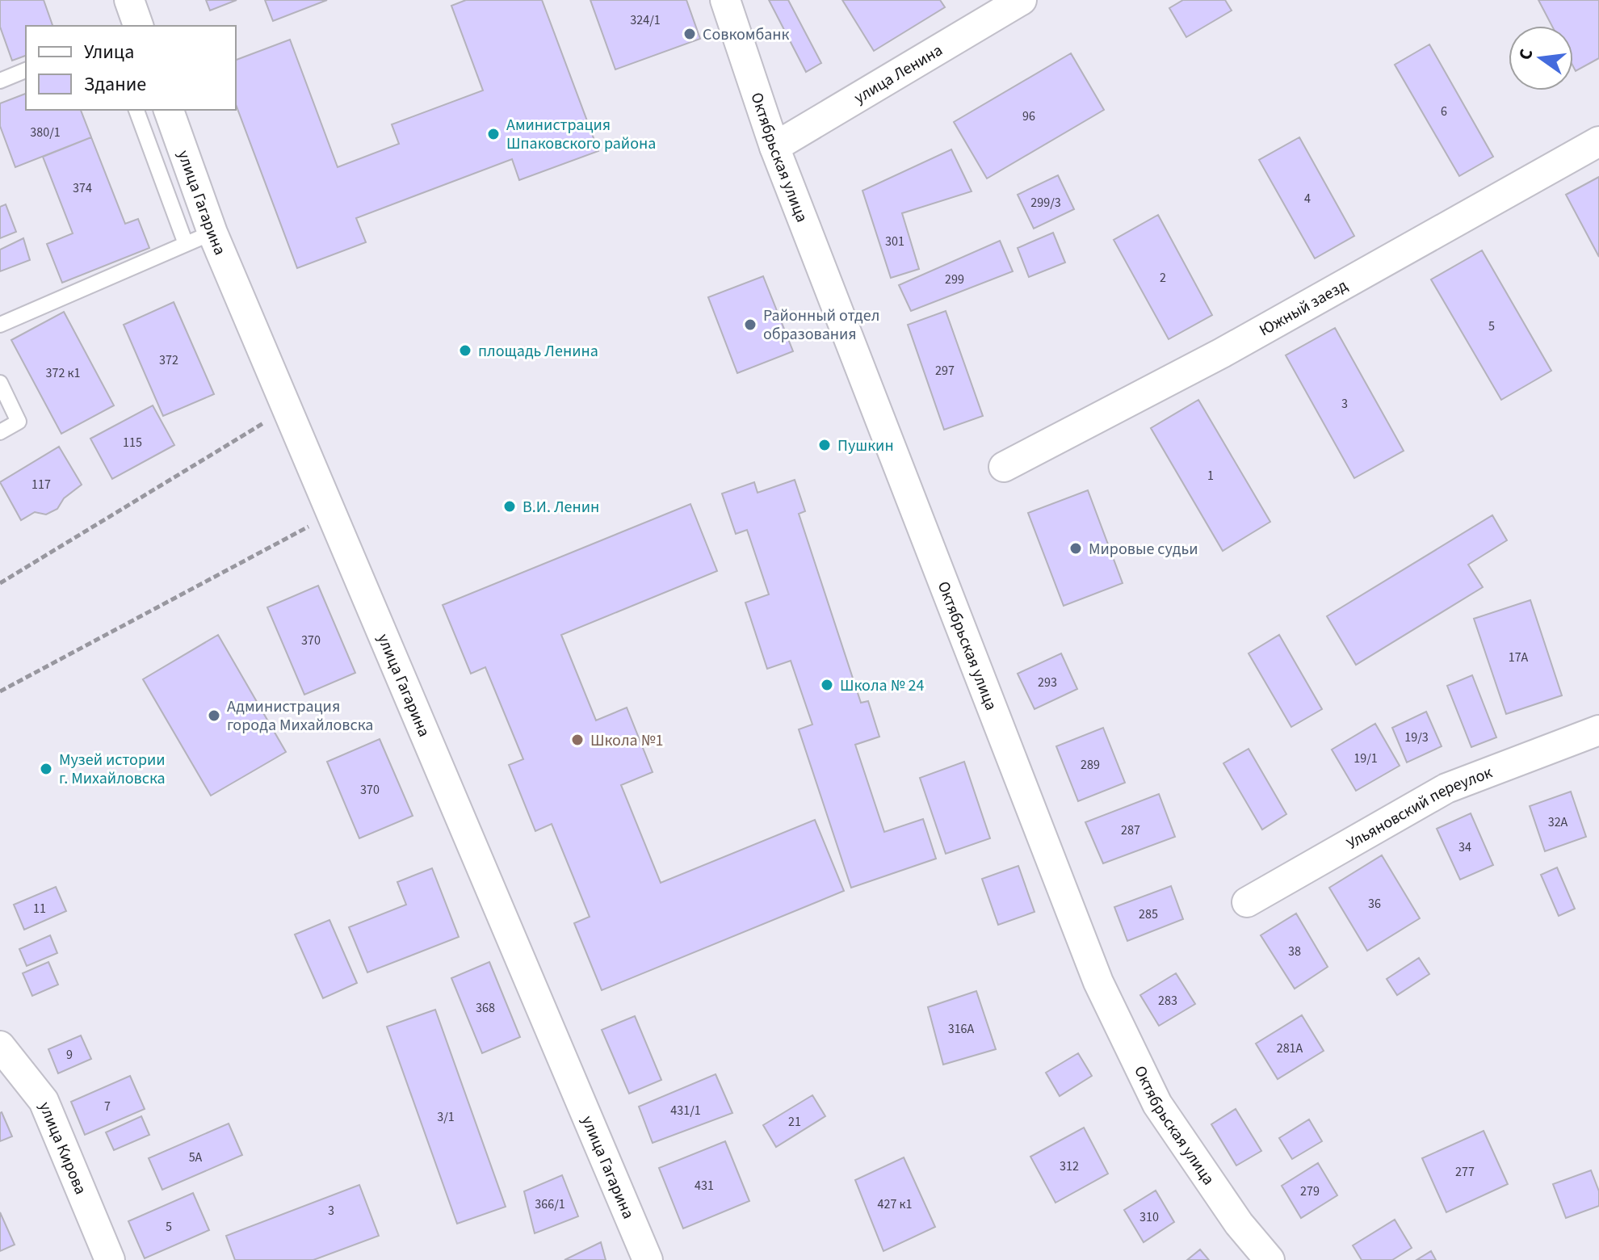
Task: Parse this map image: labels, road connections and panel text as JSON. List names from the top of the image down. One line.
{"streets":{"street":["улица Ленина","Октябрьская улица","улица Гагарина","Южный заезд","Ульяновский переулок","улица Кирова"]},"crossings":[["улица Ленина","Октябрьская улица"]],"places":["Совкомбанк","Аминистрация Шпаковского района","Районный отдел образования","площадь Ленина","Пушкин","В.И. Ленин","Мировые судьи","Школа № 24","Администрация города Михайловска","Школа №1","Музей истории г. Михайловска"],"house_numbers":["324/1","6","96","380/1","374","4","299/3","301","2","299","5","372","297","372 к1","3","115","1","117","370","17А","293","19/3","19/1","289","370","32А","287","34","36","11","285","38","283","368","316А","281А","9","7","431/1","3/1","21","5А","312","277","431","279","366/1","427 к1","3","310","5"],"legend":["Улица","Здание"],"north":"left"}
